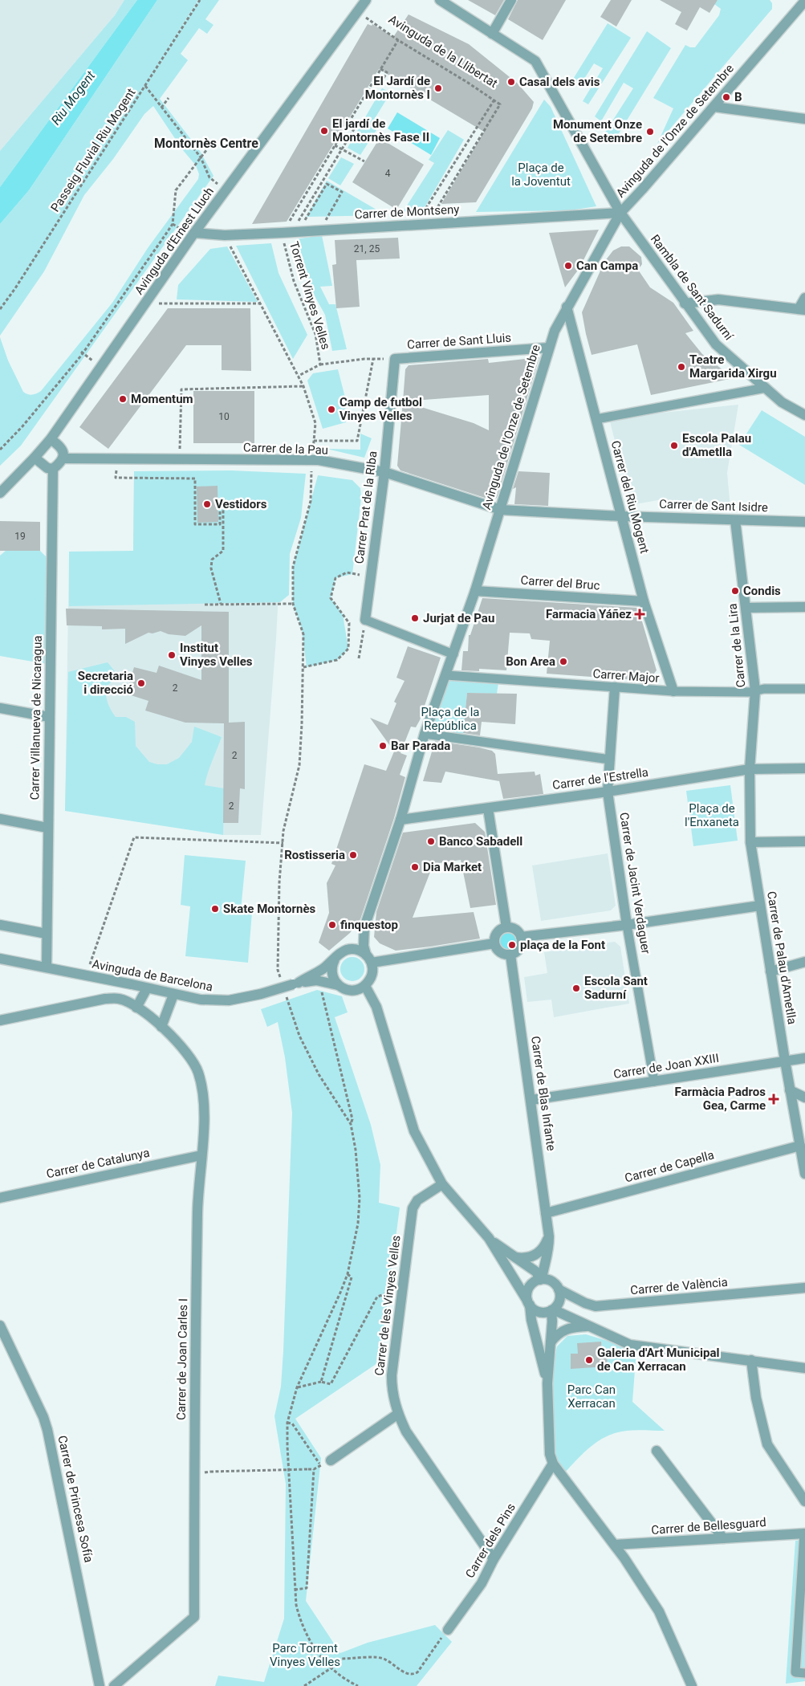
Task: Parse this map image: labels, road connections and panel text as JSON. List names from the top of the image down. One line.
{"streets":{"street":["Avinguda de l'Onze de Setembre","Carrer de Montseny","Avinguda d'Ernest Lluch","Rambla de Sant Sadurní","Carrer de Sant Lluis","Carrer de la Pau","Carrer del Riu Mogent","Carrer de Sant Isidre","Carrer Prat de la RIba","Carrer del Bruc","Carrer de la Lira","Carrer Major","Carrer Villanueva de Nicaragua","Carrer de l'Estrella","Carrer de Jacint Verdaguer","Carrer de Palau d'Ametlla","Avinguda de Barcelona","Carrer de Joan XXIII","Carrer de Blas Infante","Carrer de Catalunya","Carrer de Capella","Carrer de València","Carrer de les Vinyes Velles","Carrer de Joan Carles I","Carrer de Princesa Sofía","Carrer de Bellesguard","Carrer dels Pins"],"path":["Avinguda de la Llibertat","Passeig Fluvial Riu Mogent","Torrent Vinyes Velles"]},"crossings":[["Avinguda de la Llibertat","Carrer de Montseny"],["Avinguda de la Llibertat","Avinguda d'Ernest Lluch"],["Avinguda de l'Onze de Setembre","Carrer de Montseny"],["Avinguda de l'Onze de Setembre","Rambla de Sant Sadurní"],["Avinguda de l'Onze de Setembre","Carrer de Sant Lluis"],["Avinguda de l'Onze de Setembre","Carrer de la Pau"],["Avinguda de l'Onze de Setembre","Carrer del Riu Mogent"],["Avinguda de l'Onze de Setembre","Carrer de Sant Isidre"],["Avinguda de l'Onze de Setembre","Carrer del Bruc"],["Avinguda de l'Onze de Setembre","Carrer Major"],["Avinguda de l'Onze de Setembre","Carrer de l'Estrella"],["Carrer de Montseny","Avinguda d'Ernest Lluch"],["Carrer de Montseny","Rambla de Sant Sadurní"],["Carrer de Montseny","Torrent Vinyes Velles"],["Torrent Vinyes Velles","Carrer de Sant Lluis"],["Torrent Vinyes Velles","Carrer Prat de la RIba"],["Carrer de Sant Lluis","Carrer Prat de la RIba"],["Carrer de la Pau","Carrer de Sant Isidre"],["Carrer de la Pau","Carrer Prat de la RIba"],["Carrer del Riu Mogent","Carrer de Sant Isidre"],["Carrer del Riu Mogent","Carrer del Bruc"],["Carrer del Riu Mogent","Carrer Major"],["Carrer de Sant Isidre","Carrer de la Lira"],["Carrer de la Lira","Carrer Major"],["Carrer de la Lira","Carrer de l'Estrella"],["Carrer de la Lira","Carrer de Palau d'Ametlla"],["Carrer Major","Carrer de Jacint Verdaguer"],["Carrer Villanueva de Nicaragua","Avinguda de Barcelona"],["Carrer de l'Estrella","Carrer de Jacint Verdaguer"],["Carrer de l'Estrella","Carrer de Palau d'Ametlla"],["Carrer de Jacint Verdaguer","Carrer de Joan XXIII"],["Carrer de Palau d'Ametlla","Carrer de Joan XXIII"],["Carrer de Palau d'Ametlla","Carrer de Capella"],["Carrer de Joan XXIII","Carrer de Blas Infante"],["Carrer de Blas Infante","Carrer de Capella"],["Carrer de Blas Infante","Carrer de València"],["Carrer de Catalunya","Carrer de Joan Carles I"],["Carrer de les Vinyes Velles","Carrer dels Pins"]],"districts":["Montornès Centre"],"water":["Riu Mogent"],"parks":["Plaça de la Joventut","Plaça de la República","Plaça de l'Enxaneta","Parc Can Xerracan","Parc Torrent Vinyes Velles"],"places":{"other":["Casal dels avis","El Jardí de Montornès I","B","El jardí de Montornès Fase II","Monument Onze de Setembre","Can Campa","Teatre Margarida Xirgu","Momentum","Camp de futbol Vinyes Velles","Escola Palau d'Ametlla","Vestidors","Condis","Jurjat de Pau","Institut Vinyes Velles","Bon Area","Secretaria i direcció","Bar Parada","Banco Sabadell","Rostisseria","Dia Market","Skate Montornès","finquestop","plaça de la Font","Escola Sant Sadurní","Galeria d'Art Municipal de Can Xerracan"],"health":["Farmacia Yáñez","Farmàcia Padros Gea, Carme"]},"house_numbers":["4","21, 25","10","19","2","2","2"]}
